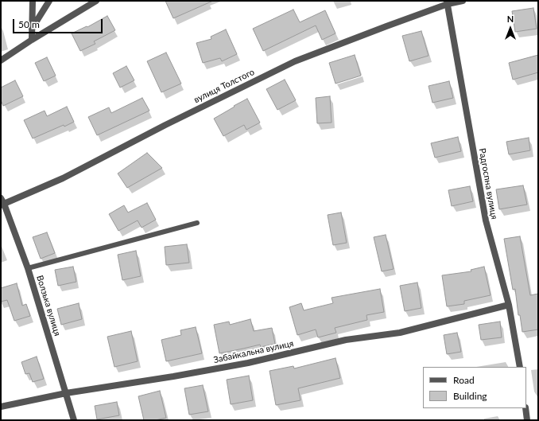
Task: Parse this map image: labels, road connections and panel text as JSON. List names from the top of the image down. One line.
{"streets":{"street":["вулиця Толстого","Радгоспна вулиця","Волзька вулиця","Забайкальна вулиця"]},"crossings":[["вулиця Толстого","Радгоспна вулиця"],["вулиця Толстого","Волзька вулиця"],["Радгоспна вулиця","Забайкальна вулиця"],["Волзька вулиця","Забайкальна вулиця"]],"legend":["Road","Building"],"scale_bar":"50 m","north":"top"}
